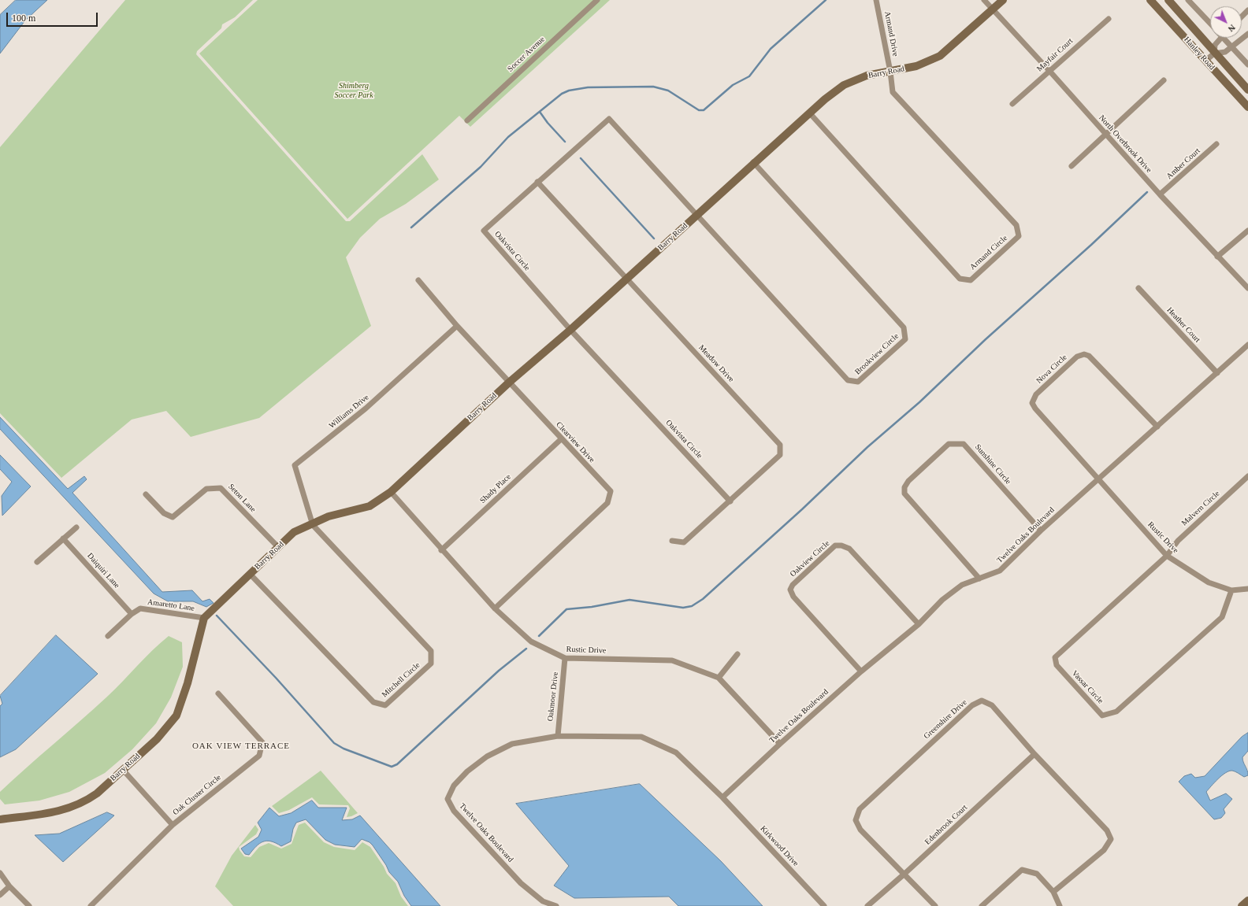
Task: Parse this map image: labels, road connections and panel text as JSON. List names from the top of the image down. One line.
{"streets":{"street":["Armand Drive","Hanley Road","Soccer Avenue","Mayfair Court","Barry Road","North Overbrook Drive","Amber Court","Oakvista Circle","Armand Circle","Heather Court","Brookview Circle","Meadow Drive","Nova Circle","Williams Drive","Clearview Drive","Sunshine Circle","Shady Place","Seton Lane","Malvern Circle","Twelve Oaks Boulevard","Rustic Drive","Oakview Circle","Daiquiri Lane","Amaretto Lane","Mitchell Circle","Vassar Circle","Oakmoor Drive","Greenshire Drive","Oak Cluster Circle","Edenbrook Court","Kirkwood Drive"]},"crossings":[["Armand Drive","Barry Road"],["Armand Drive","Armand Circle"],["Mayfair Court","North Overbrook Drive"],["Barry Road","North Overbrook Drive"],["Barry Road","Oakvista Circle"],["Barry Road","Armand Circle"],["Barry Road","Brookview Circle"],["Barry Road","Meadow Drive"],["Barry Road","Williams Drive"],["Barry Road","Clearview Drive"],["Barry Road","Seton Lane"],["Barry Road","Rustic Drive"],["Barry Road","Amaretto Lane"],["Barry Road","Mitchell Circle"],["North Overbrook Drive","Amber Court"],["Oakvista Circle","Brookview Circle"],["Oakvista Circle","Meadow Drive"],["Heather Court","Twelve Oaks Boulevard"],["Nova Circle","Twelve Oaks Boulevard"],["Nova Circle","Rustic Drive"],["Williams Drive","Clearview Drive"],["Williams Drive","Mitchell Circle"],["Clearview Drive","Shady Place"],["Clearview Drive","Rustic Drive"],["Sunshine Circle","Twelve Oaks Boulevard"],["Shady Place","Rustic Drive"],["Malvern Circle","Rustic Drive"],["Malvern Circle","Vassar Circle"],["Twelve Oaks Boulevard","Rustic Drive"],["Twelve Oaks Boulevard","Oakview Circle"],["Twelve Oaks Boulevard","Oakmoor Drive"],["Twelve Oaks Boulevard","Kirkwood Drive"],["Rustic Drive","Vassar Circle"],["Rustic Drive","Oakmoor Drive"],["Daiquiri Lane","Amaretto Lane"],["Greenshire Drive","Edenbrook Court"]],"districts":["OAK VIEW TERRACE"],"parks":["Shimberg Soccer Park"],"scale_bar":"100 m","north":"bottom right"}
